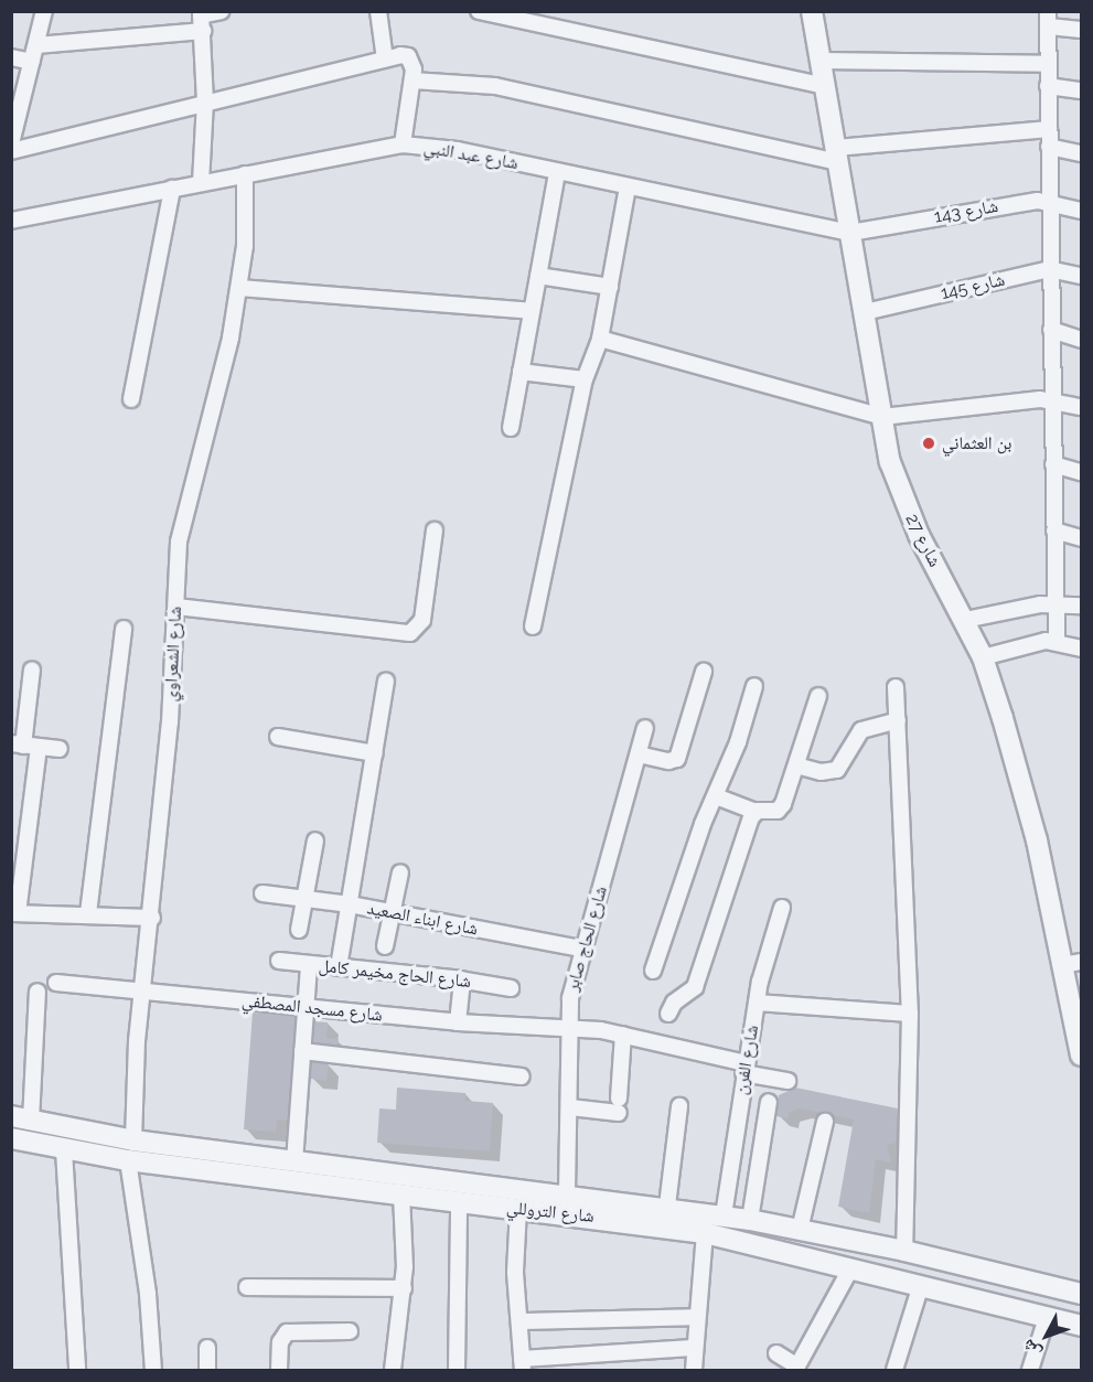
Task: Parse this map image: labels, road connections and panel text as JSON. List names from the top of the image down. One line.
{"streets":{"street":["شارع عبد النبي","شارع 143","شارع 145","شارع 27","شارع الشعراوي","شارع ابناء الصعيد","شارع الحاج صابر","شارع الحاج مخيمر كامل","شارع مسجد المصطفي","شارع الفرن","شارع التروللي"]},"crossings":[["شارع عبد النبي","شارع 143"],["شارع عبد النبي","شارع 27"],["شارع عبد النبي","شارع الشعراوي"],["شارع 143","شارع 27"],["شارع 145","شارع 27"],["شارع الشعراوي","شارع مسجد المصطفي"],["شارع الشعراوي","شارع التروللي"],["شارع ابناء الصعيد","شارع الحاج صابر"],["شارع الحاج صابر","شارع مسجد المصطفي"],["شارع الحاج صابر","شارع التروللي"],["شارع مسجد المصطفي","شارع الفرن"],["شارع الفرن","شارع التروللي"]],"places":["بن العثماني"],"north":"bottom left"}
